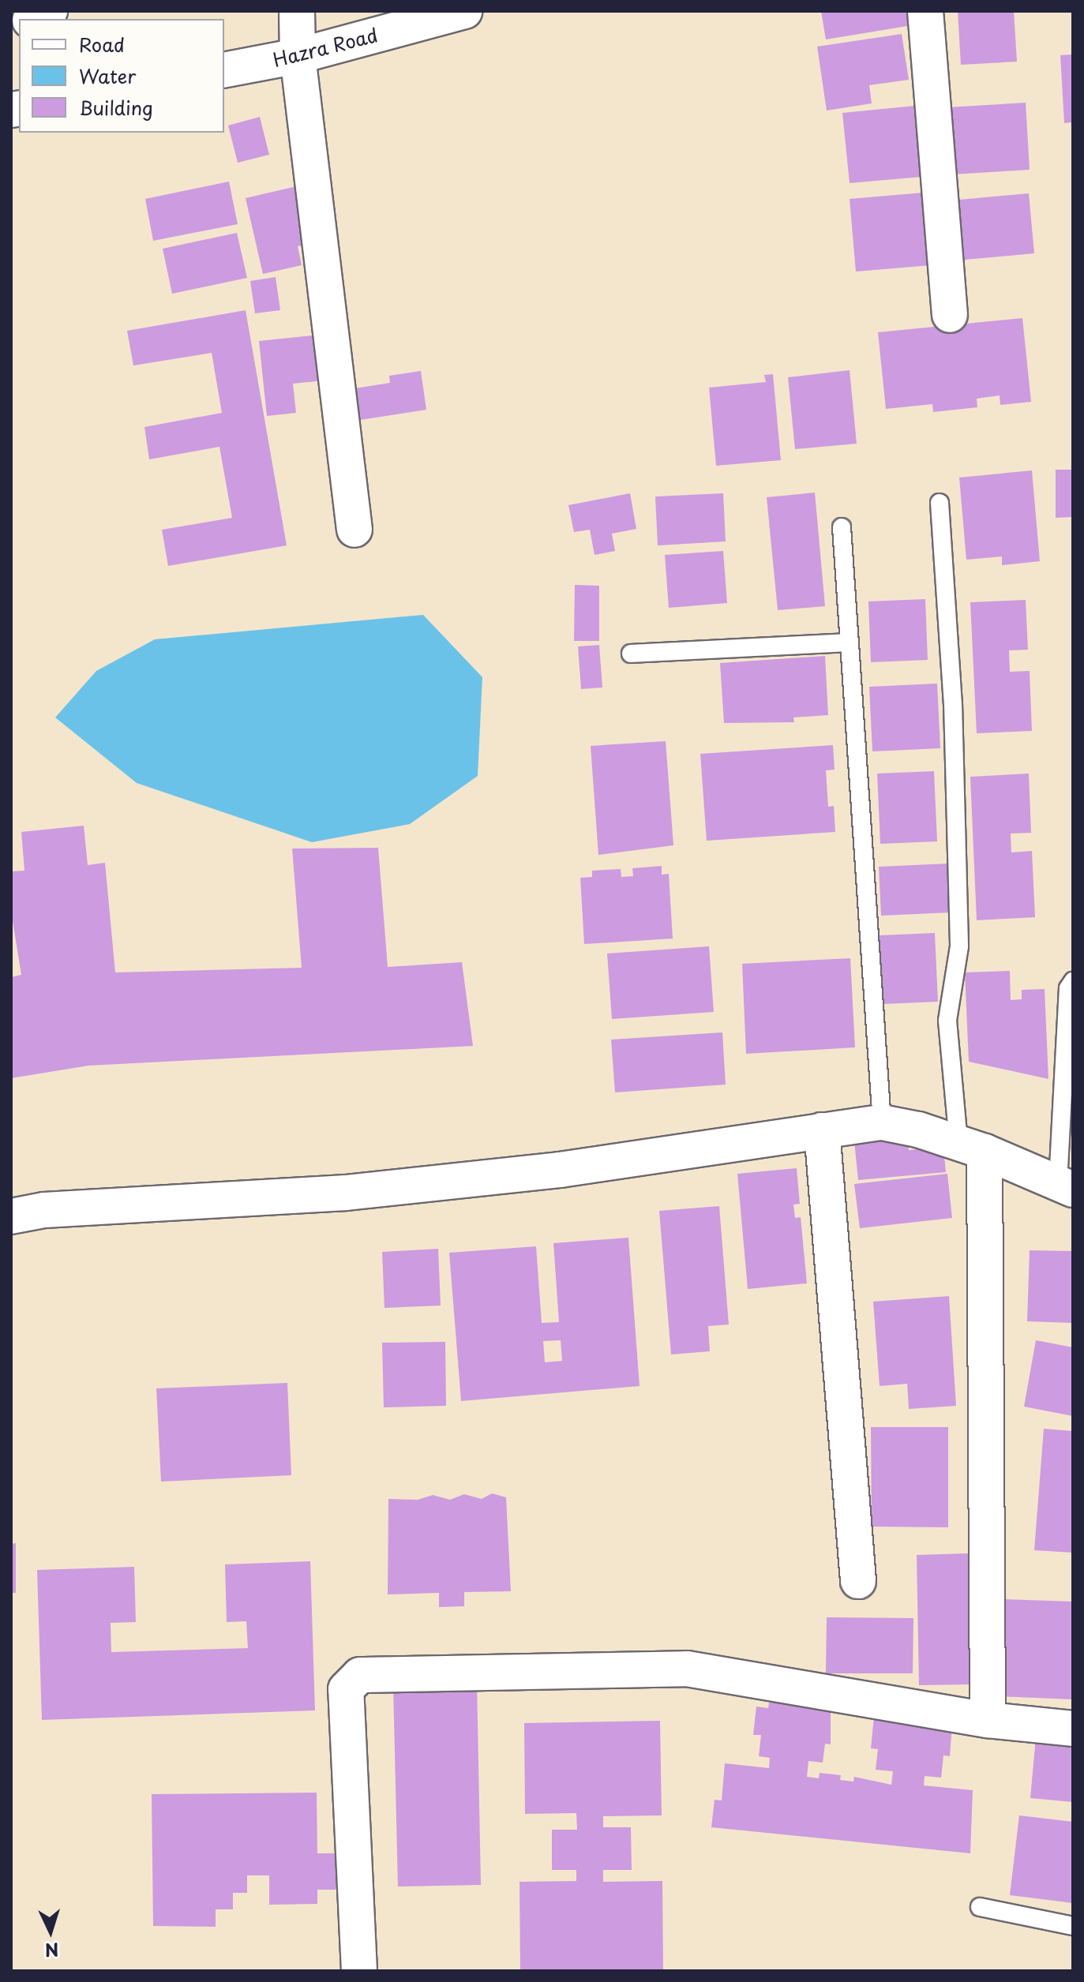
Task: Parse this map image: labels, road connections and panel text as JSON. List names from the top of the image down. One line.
{"streets":{"street":["Hazra Road"]},"legend":["Road","Water","Building"],"north":"bottom"}
